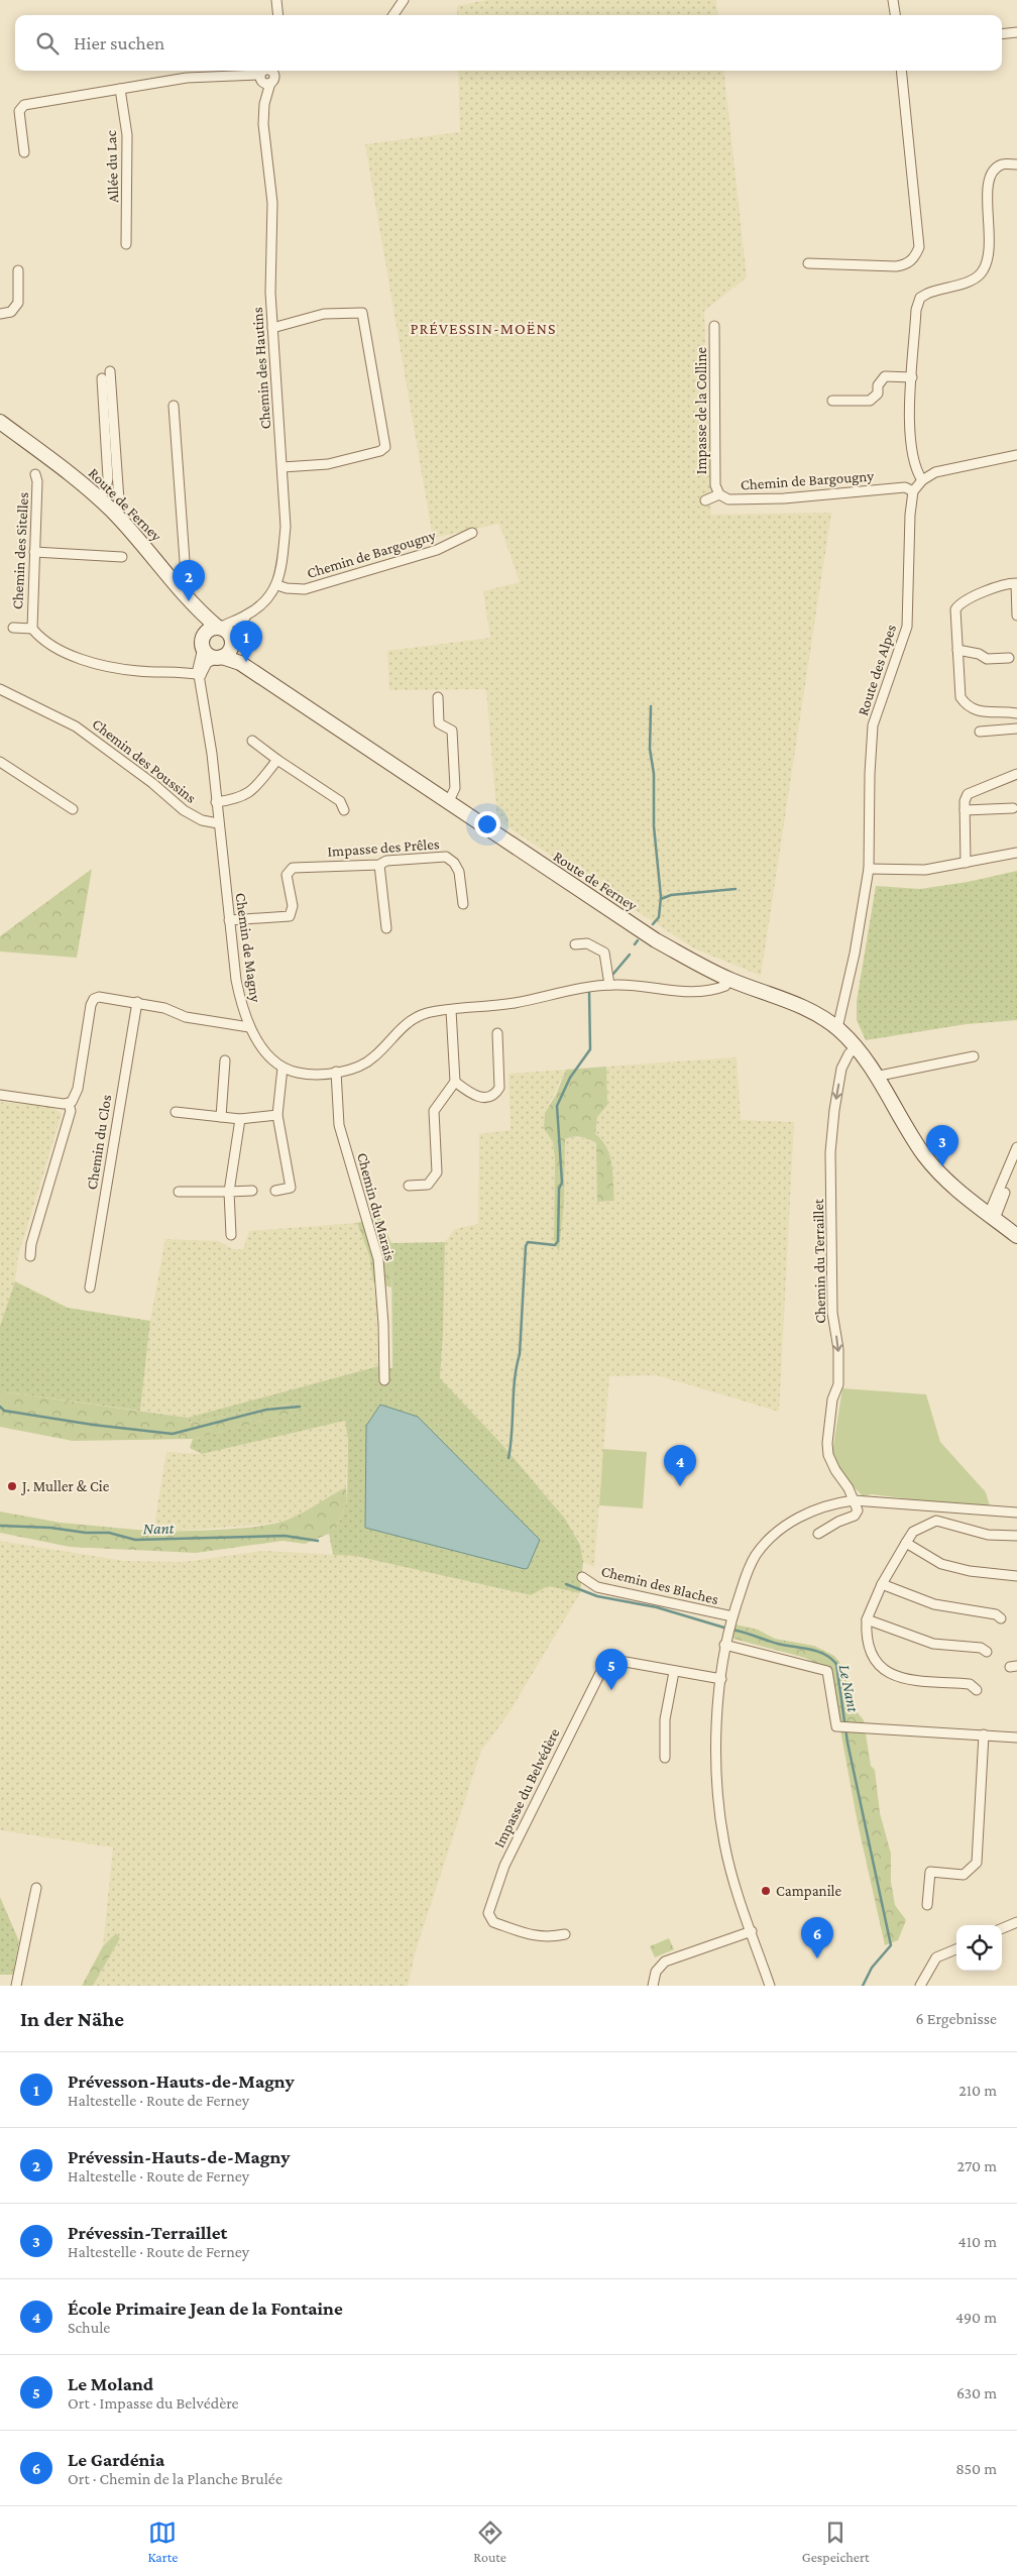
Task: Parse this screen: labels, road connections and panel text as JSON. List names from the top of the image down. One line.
{"streets":{"main road":["Route de Ferney"],"street":["Allée du Lac","Chemin des Hautins","Impasse de la Colline","Chemin de Bargougny","Chemin des Sitelles","Route des Alpes","Chemin des Poussins","Impasse des Prêles","Chemin de Magny","Chemin du Clos","Chemin du Marais","Chemin du Terraillet","Chemin des Blaches","Impasse du Belvédère"]},"crossings":[["Chemin des Hautins","Chemin de Bargougny"],["Chemin des Hautins","Route de Ferney"],["Chemin des Hautins","Chemin de Magny"],["Impasse de la Colline","Chemin de Bargougny"],["Chemin de Bargougny","Route des Alpes"],["Route de Ferney","Route des Alpes"],["Route de Ferney","Chemin de Magny"],["Route de Ferney","Chemin du Terraillet"],["Chemin des Sitelles","Chemin de Magny"],["Chemin des Poussins","Chemin de Magny"],["Impasse des Prêles","Chemin de Magny"],["Chemin de Magny","Chemin du Clos"]],"one_way":["Chemin du Terraillet"],"districts":["PRÉVESSIN-MOËNS"],"water":["Nant","Le Nant"],"places":["J. Muller & Cie","Campanile"],"page":{"search":"Hier suchen","pins":["2","1","3","4","5","6"],"heading":["In der Nähe","6 Ergebnisse"],"list":[{"mark":"1","name":"Prévesson-Hauts-de-Magny","note":"Haltestelle · Route de Ferney","value":"210 m"},{"mark":"2","name":"Prévessin-Hauts-de-Magny","note":"Haltestelle · Route de Ferney","value":"270 m"},{"mark":"3","name":"Prévessin-Terraillet","note":"Haltestelle · Route de Ferney","value":"410 m"},{"mark":"4","name":"École Primaire Jean de la Fontaine","note":"Schule","value":"490 m"},{"mark":"5","name":"Le Moland","note":"Ort · Impasse du Belvédère","value":"630 m"},{"mark":"6","name":"Le Gardénia","note":"Ort · Chemin de la Planche Brulée","value":"850 m"}],"nav":["Karte","Route","Gespeichert"]}}
